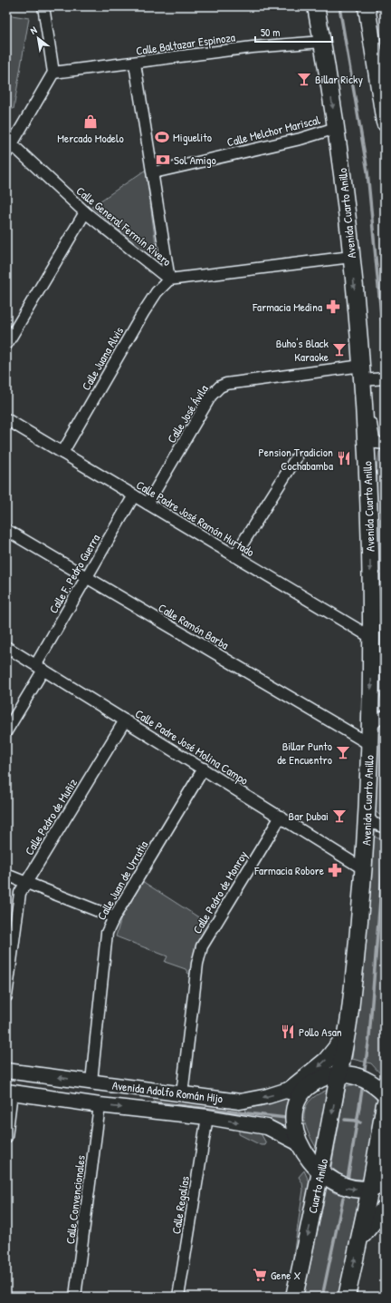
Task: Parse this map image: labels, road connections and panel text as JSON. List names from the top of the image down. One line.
{"streets":{"highway":["Avenida Cuarto Anillo","Cuarto Anillo"],"main road":["Avenida Adolfo Román Hijo"],"street":["Calle Baltazar Espinoza","Calle Melchor Mariscal","Calle General Fermín Rivero","Calle Juana Alvis","Calle José Ávila","Calle Padre José Ramón Hurtado","Calle F. Pedro Guerra","Calle Ramón Barba","Calle Padre José Molina Campo","Calle Pedro de Muñiz","Calle Juan de Urrutia","Calle Pedro de Monroy","Calle Convencionales","Calle Regalías"]},"crossings":[["Calle Baltazar Espinoza","Avenida Cuarto Anillo"],["Calle Melchor Mariscal","Avenida Cuarto Anillo"],["Avenida Cuarto Anillo","Calle General Fermín Rivero"],["Avenida Cuarto Anillo","Calle José Ávila"],["Avenida Cuarto Anillo","Calle Padre José Ramón Hurtado"],["Avenida Cuarto Anillo","Calle Ramón Barba"],["Avenida Cuarto Anillo","Calle Padre José Molina Campo"],["Avenida Cuarto Anillo","Avenida Adolfo Román Hijo"],["Avenida Cuarto Anillo","Cuarto Anillo"],["Calle General Fermín Rivero","Calle Juana Alvis"],["Calle Juana Alvis","Calle Padre José Ramón Hurtado"],["Calle José Ávila","Calle Padre José Ramón Hurtado"],["Calle Padre José Ramón Hurtado","Calle F. Pedro Guerra"],["Calle F. Pedro Guerra","Calle Ramón Barba"],["Calle F. Pedro Guerra","Calle Padre José Molina Campo"],["Calle Padre José Molina Campo","Calle Pedro de Muñiz"],["Calle Padre José Molina Campo","Calle Juan de Urrutia"],["Calle Padre José Molina Campo","Calle Pedro de Monroy"],["Calle Juan de Urrutia","Avenida Adolfo Román Hijo"],["Calle Pedro de Monroy","Avenida Adolfo Román Hijo"],["Avenida Adolfo Román Hijo","Cuarto Anillo"],["Avenida Adolfo Román Hijo","Calle Convencionales"],["Avenida Adolfo Román Hijo","Calle Regalías"]],"one_way":["Avenida Cuarto Anillo"],"places":{"bar":["Billar Ricky","Buho's Black Karaoke","Billar Punto de Encuentro","Bar Dubai"],"shop":["Mercado Modelo"],"sports":["Miguelito"],"bank":["Sol Amigo"],"pharmacy":["Farmacia Medina","Farmacia Robore"],"restaurant":["Pension Tradicion Cochabamba","Pollo Asan"],"supermarket":["Gene X"]},"scale_bar":"50 m","north":"top left"}
